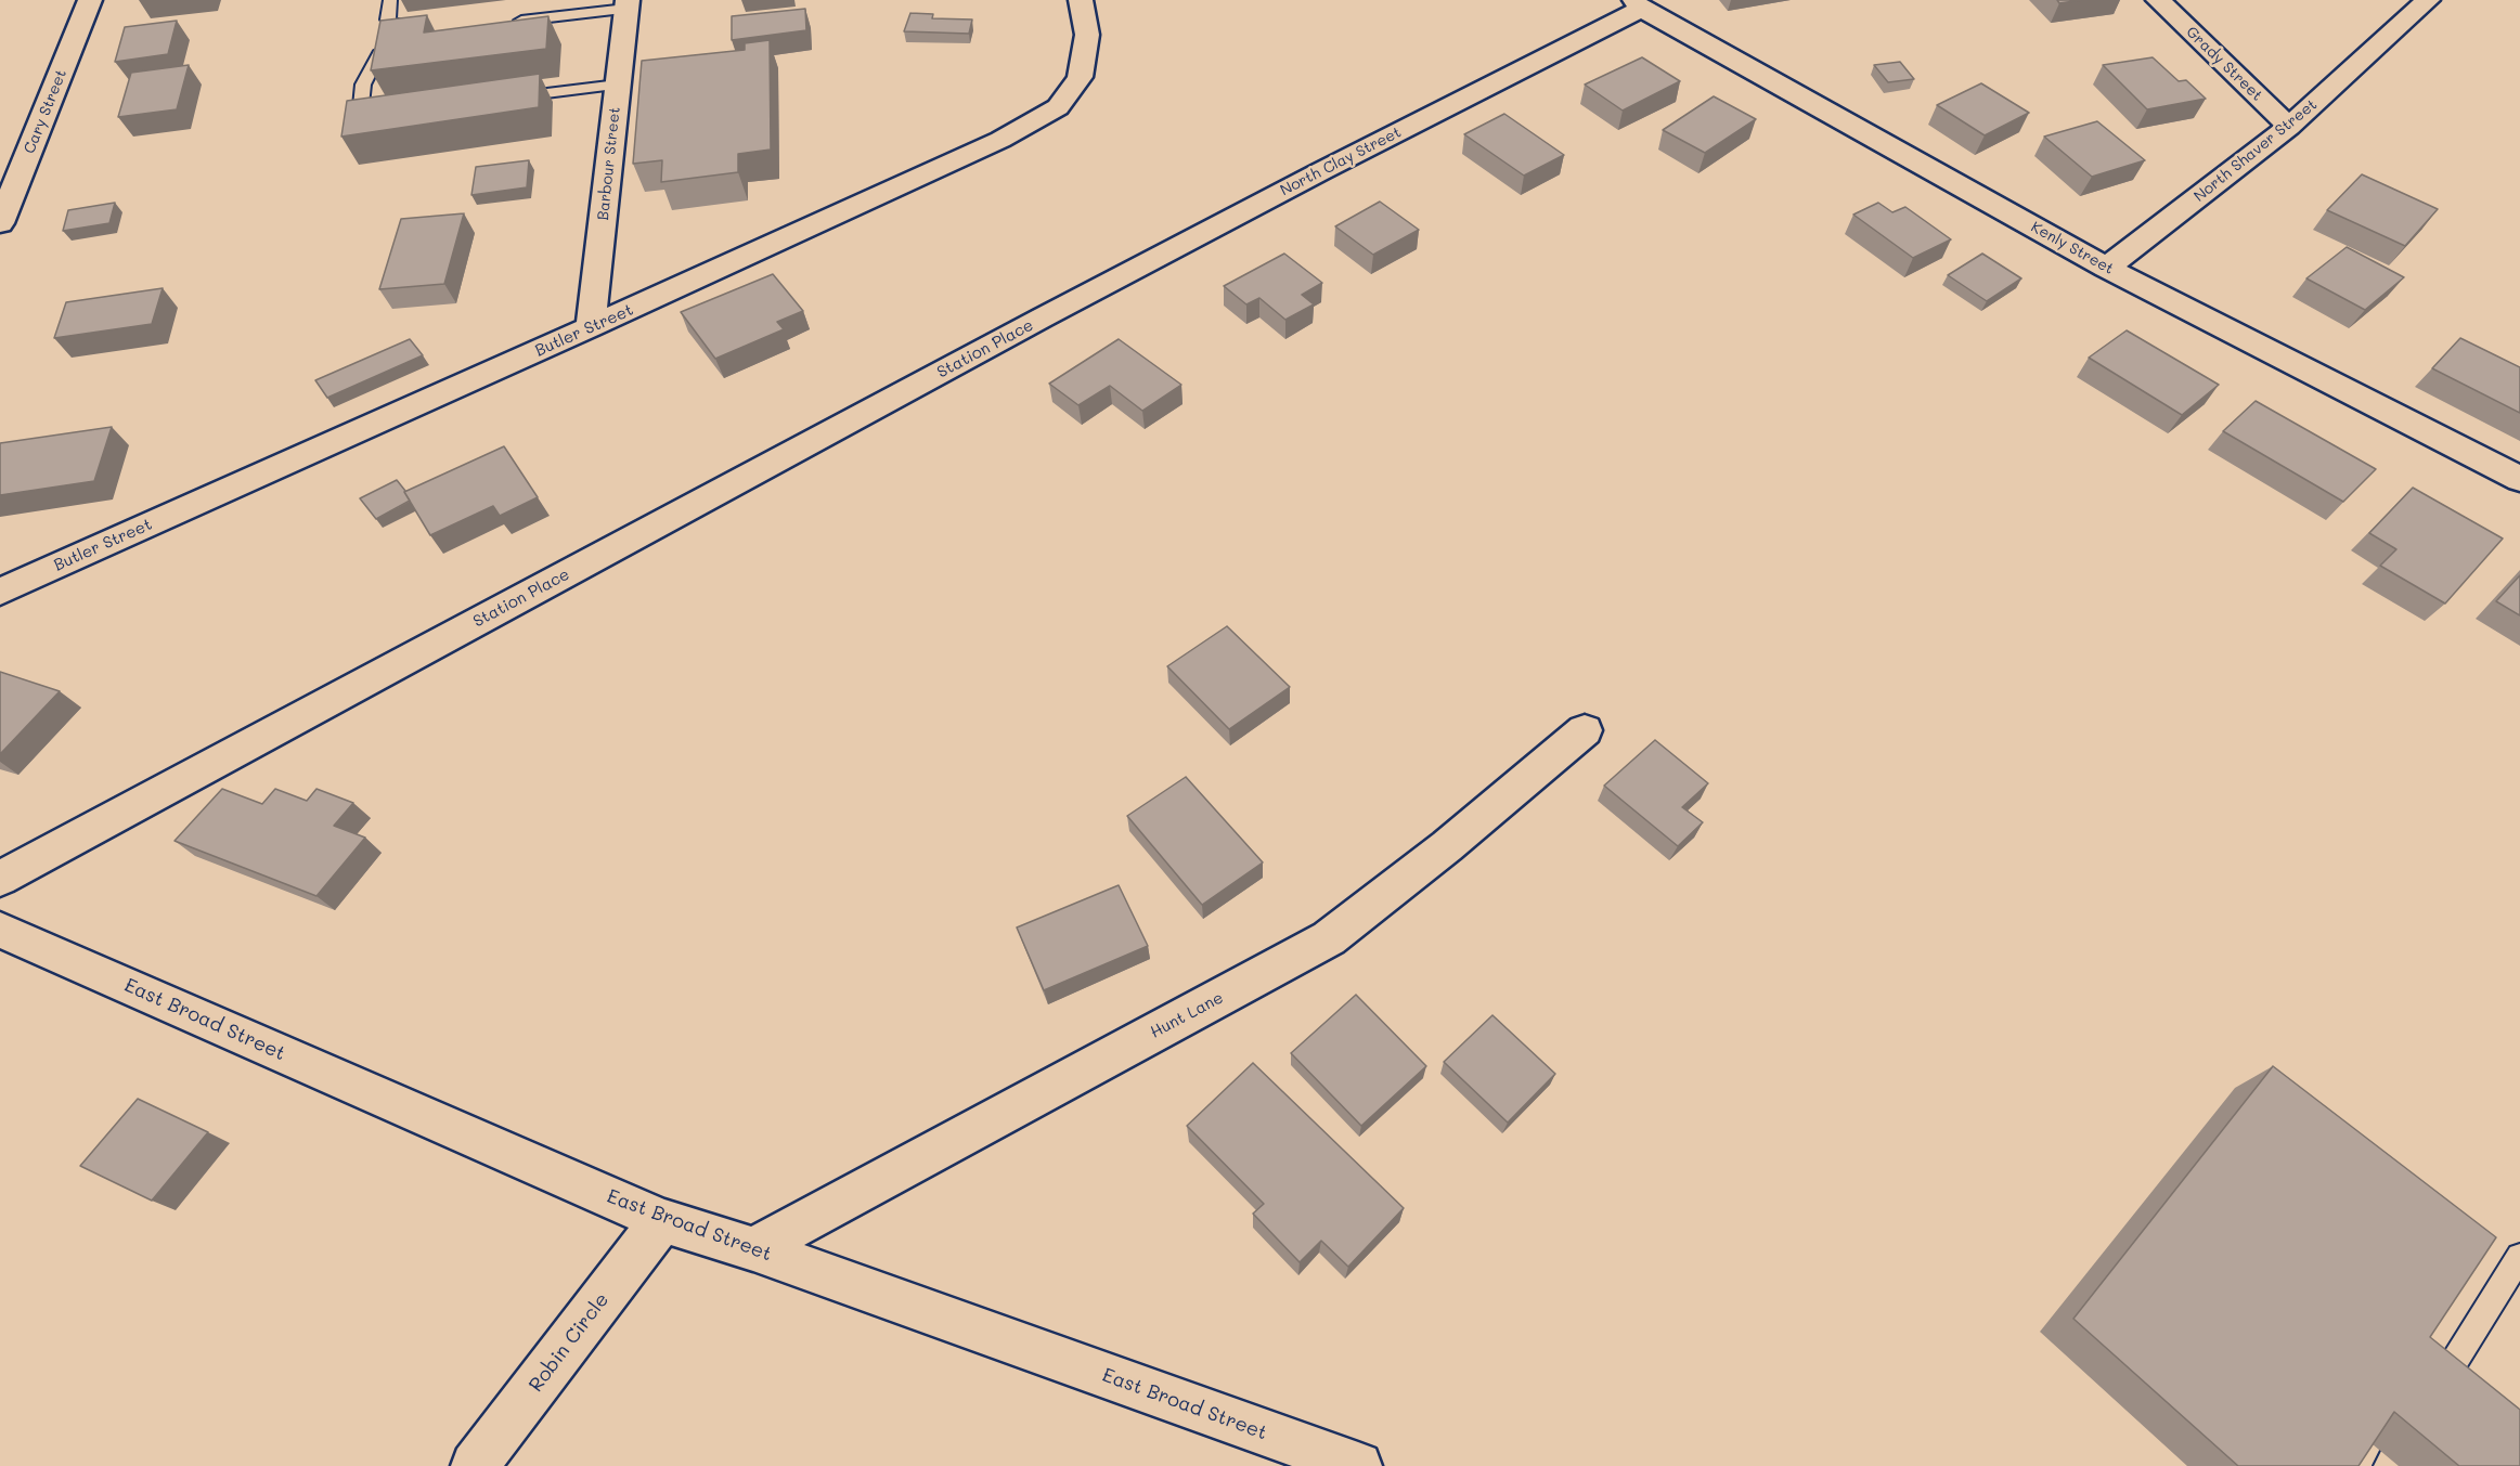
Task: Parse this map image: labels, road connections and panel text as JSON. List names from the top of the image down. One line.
{"streets":{"street":["Grady Street","Cary Street","North Shaver Street","North Clay Street","Barbour Street","Kenly Street","Butler Street","Station Place","Hunt Lane","East Broad Street","Robin Circle"]},"crossings":[["Grady Street","North Shaver Street"],["North Shaver Street","Kenly Street"],["North Clay Street","Kenly Street"],["North Clay Street","Station Place"],["Barbour Street","Butler Street"],["Hunt Lane","East Broad Street"],["East Broad Street","Robin Circle"]]}
